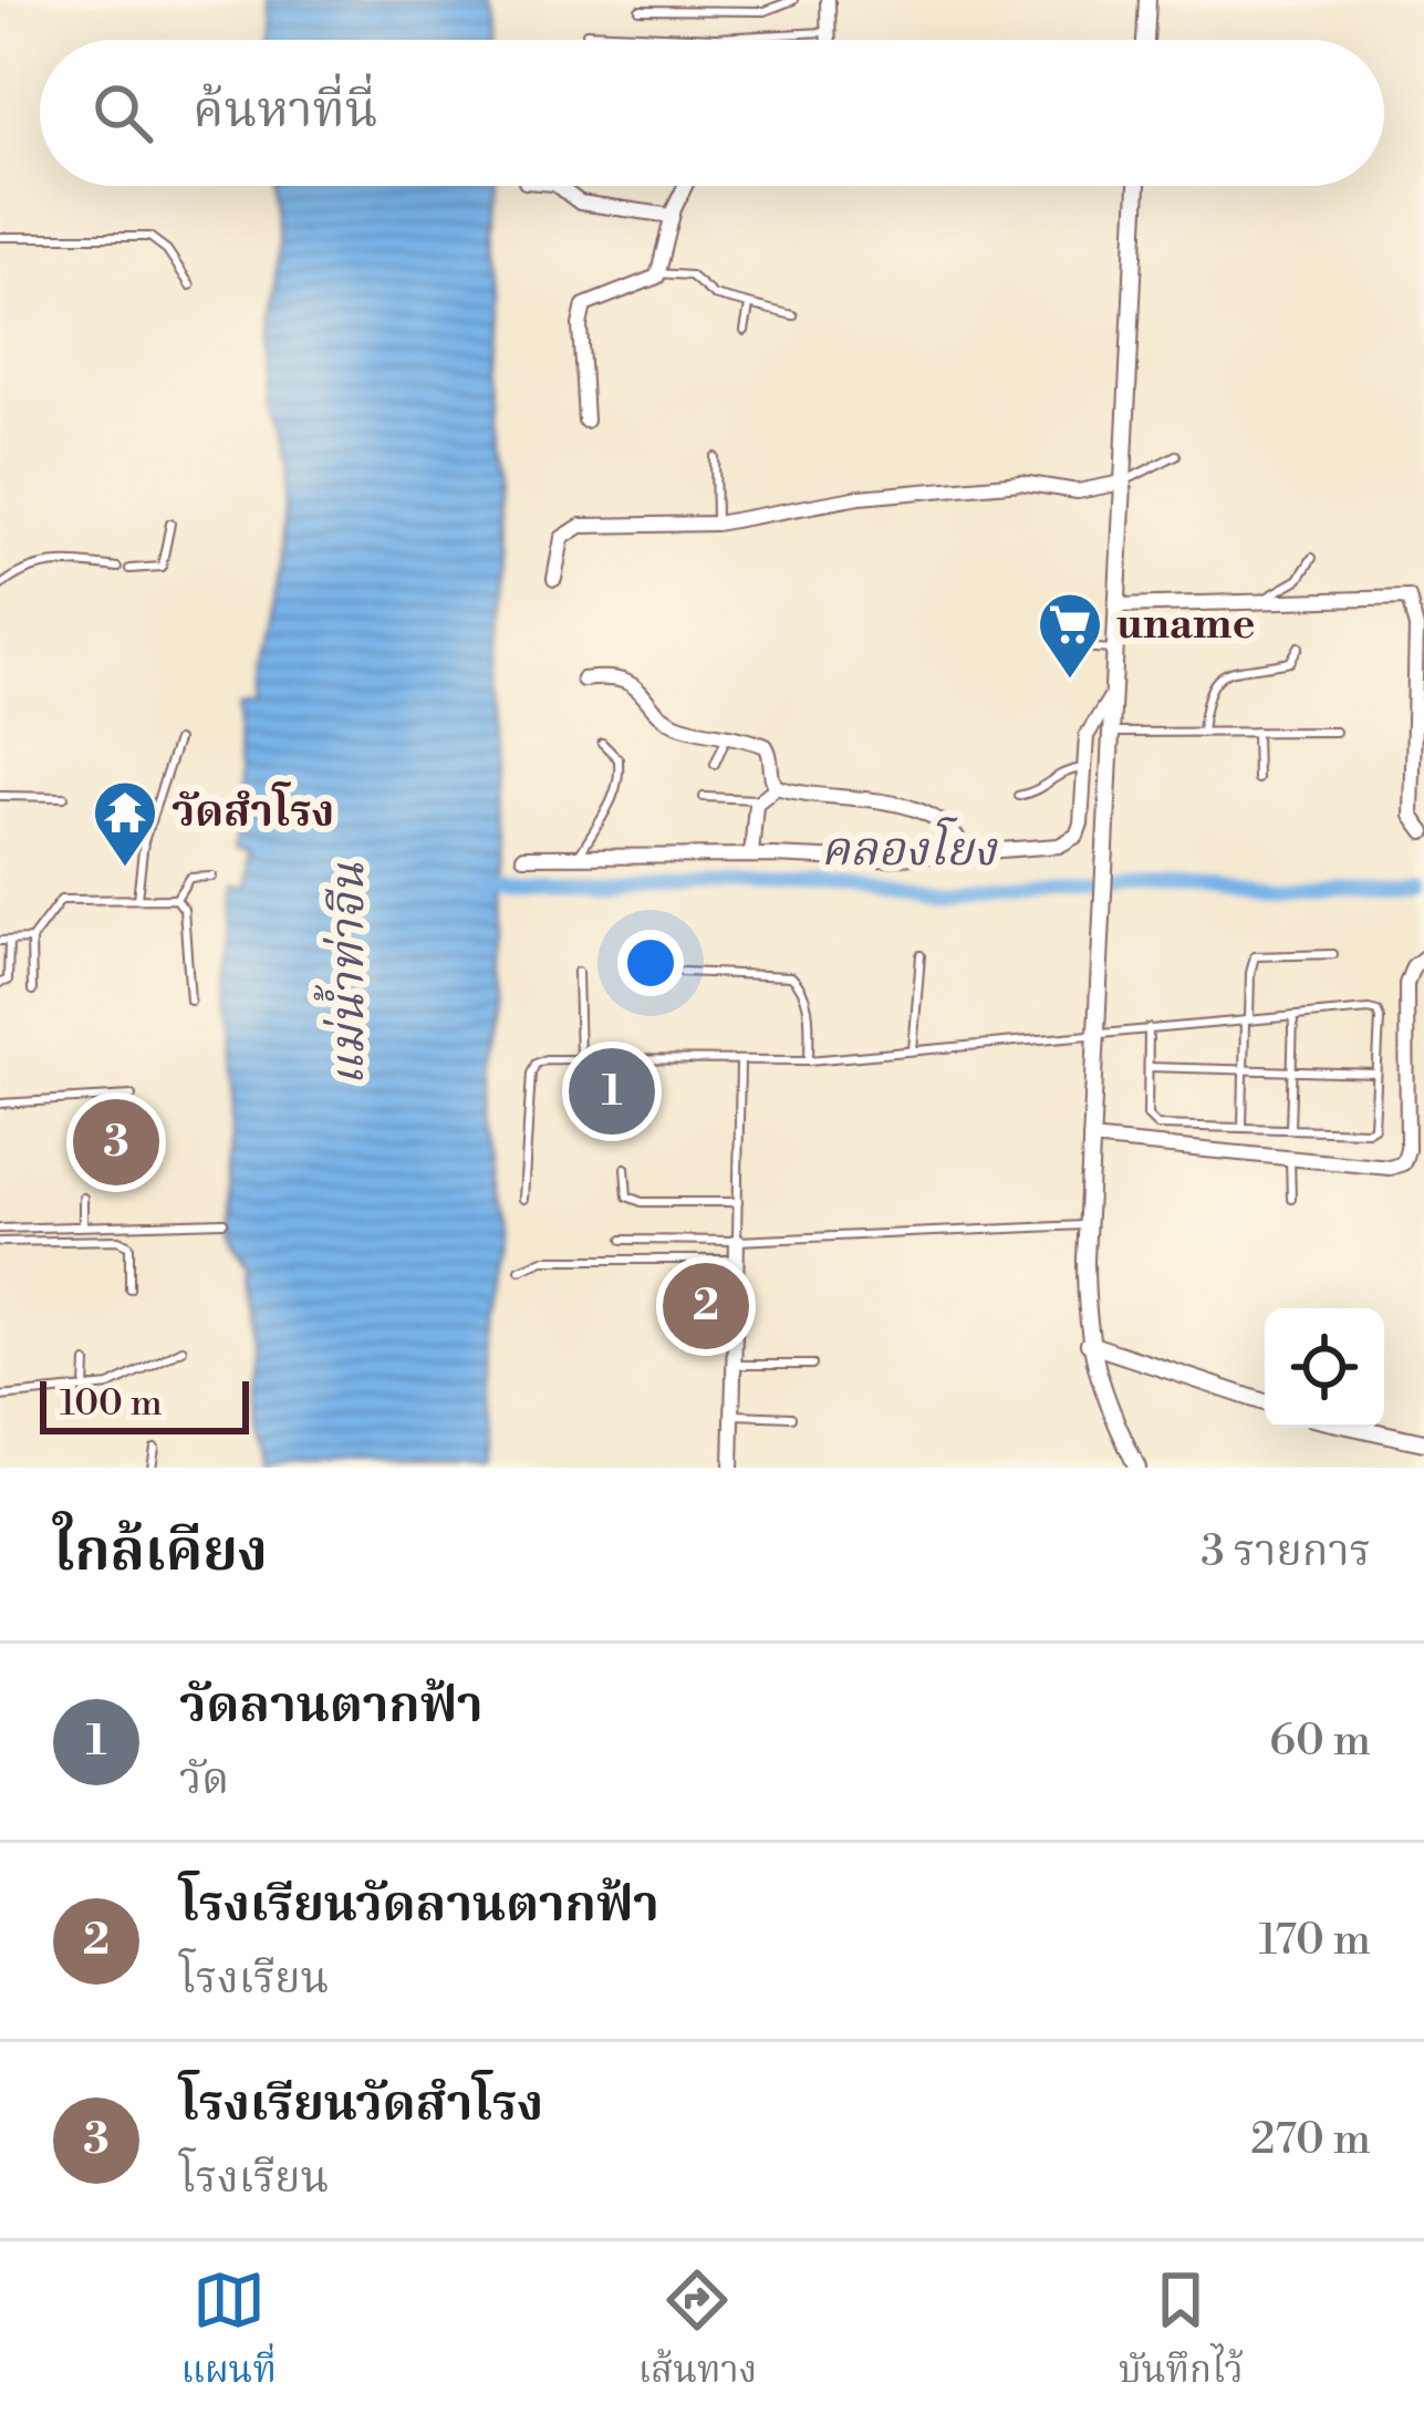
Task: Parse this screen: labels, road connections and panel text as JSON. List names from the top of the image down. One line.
{"water":["คลองโยง","แม่น้ำท่าจีน"],"places":{"supermarket":["uname"],"temple":["วัดสำโรง"]},"scale_bar":"100 m","page":{"search":"ค้นหาที่นี่","pins":["1","3","2"],"scale":"100 m","heading":["ใกล้เคียง","3 รายการ"],"list":[{"mark":"1","name":"วัดลานตากฟ้า","note":"วัด","value":"60 m"},{"mark":"2","name":"โรงเรียนวัดลานตากฟ้า","note":"โรงเรียน","value":"170 m"},{"mark":"3","name":"โรงเรียนวัดสำโรง","note":"โรงเรียน","value":"270 m"}],"nav":["แผนที่","เส้นทาง","บันทึกไว้"]}}
